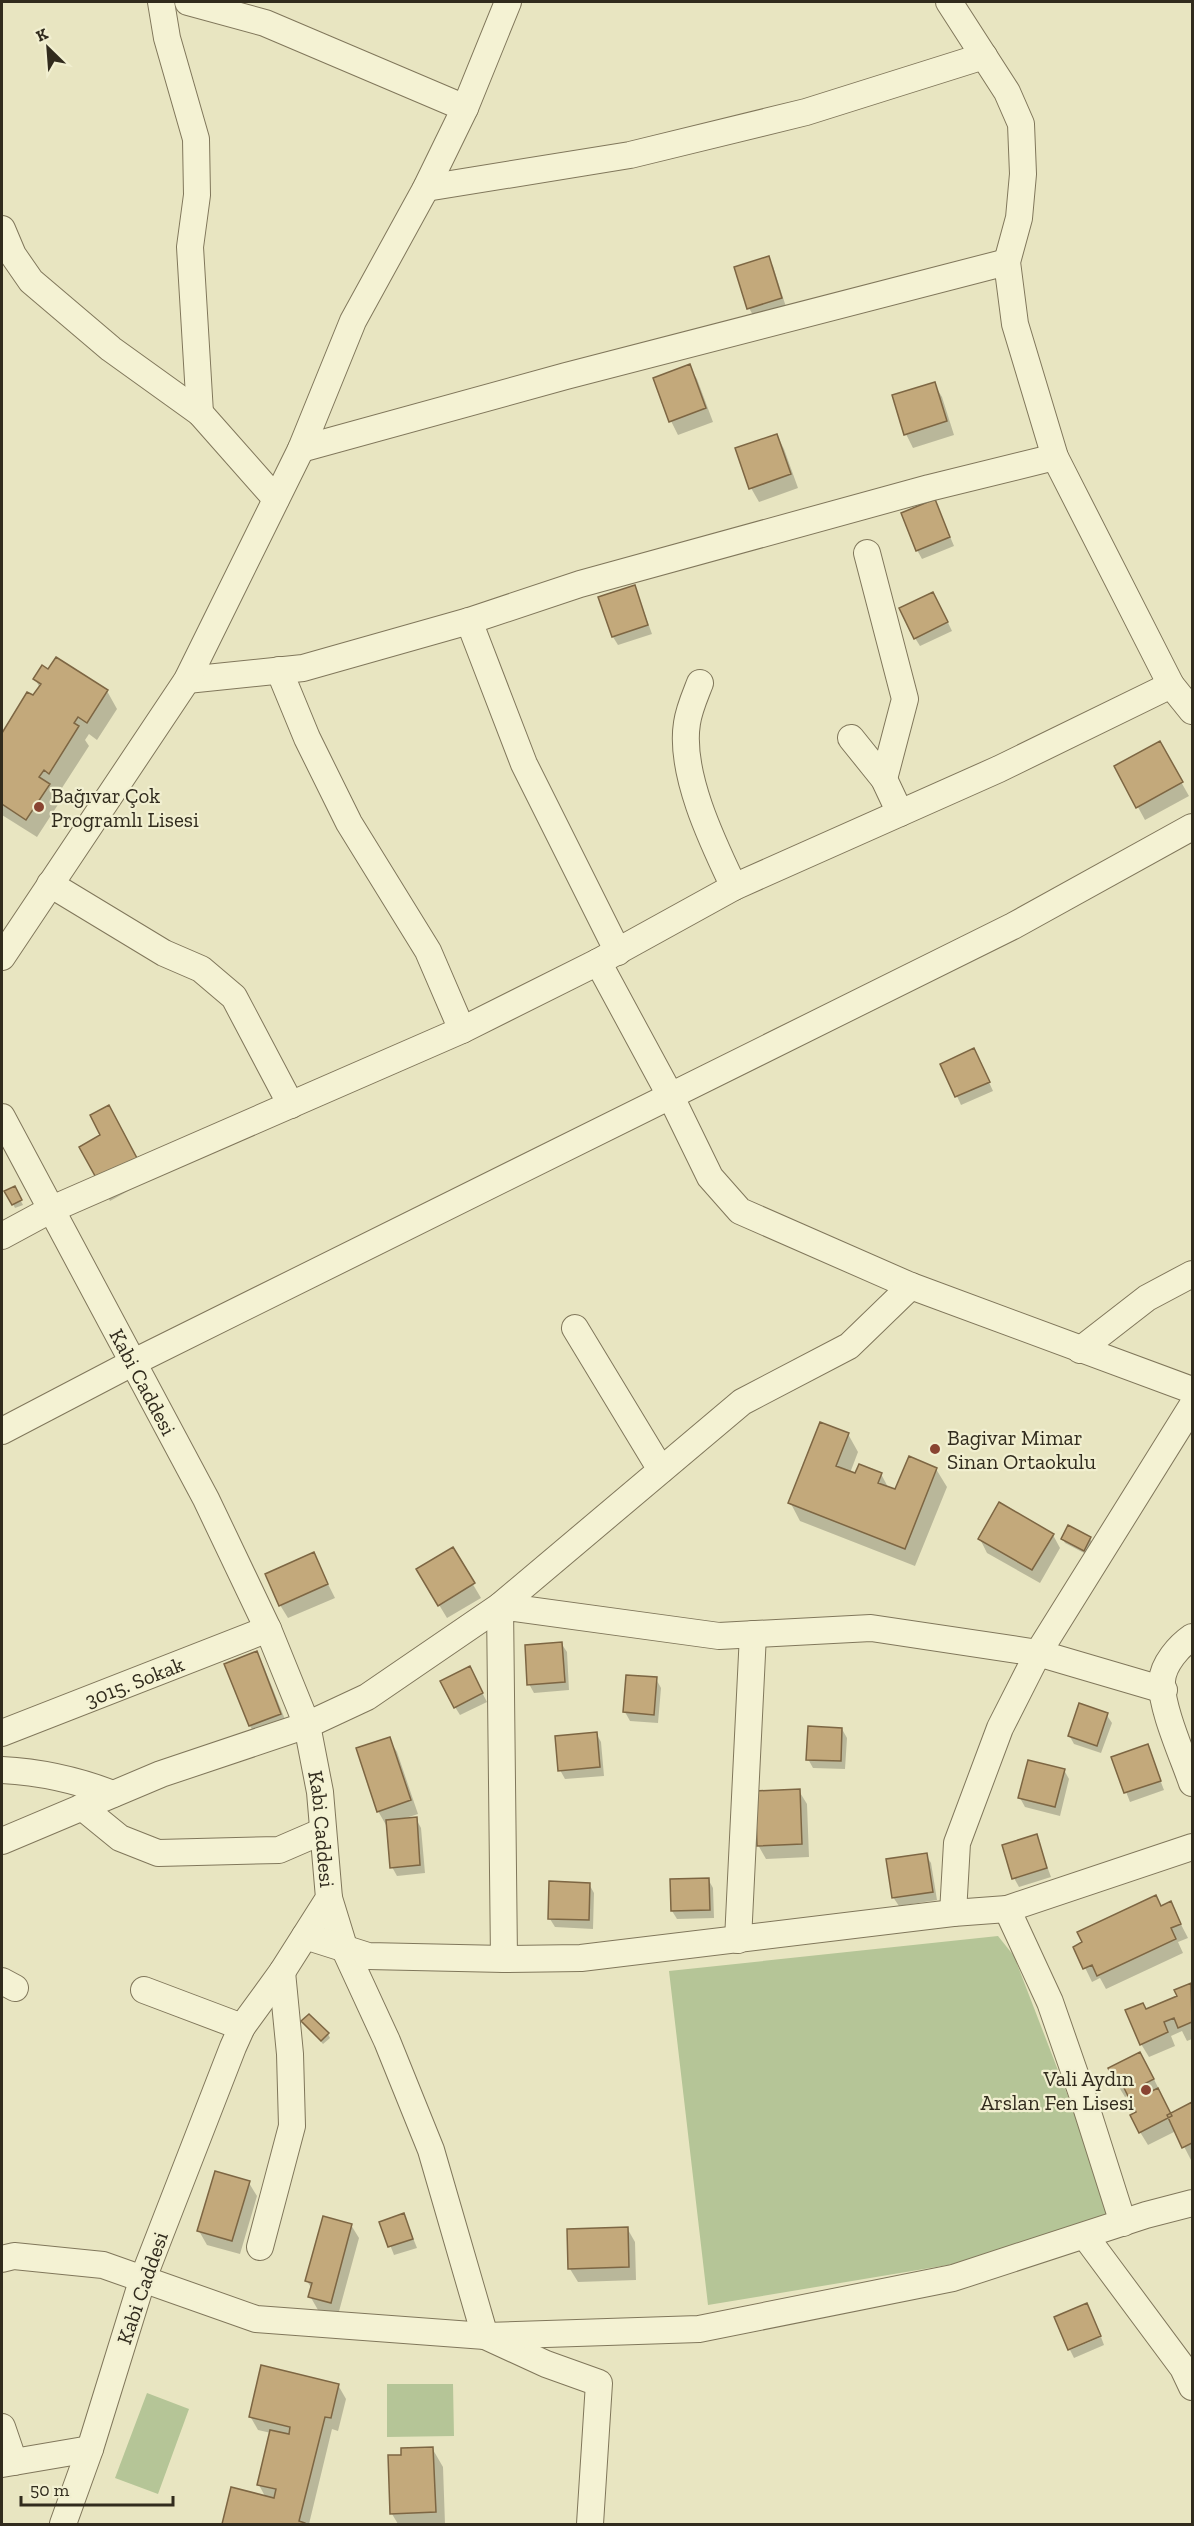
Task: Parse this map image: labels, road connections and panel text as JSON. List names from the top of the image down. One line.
{"streets":{"street":["Kabi Caddesi","3015. Sokak"]},"crossings":[["Kabi Caddesi","3015. Sokak"]],"places":["Bağıvar Çok Programlı Lisesi","Bagivar Mimar Sinan Ortaokulu","Vali Aydın Arslan Fen Lisesi"],"scale_bar":"50 m","north":"top left"}
